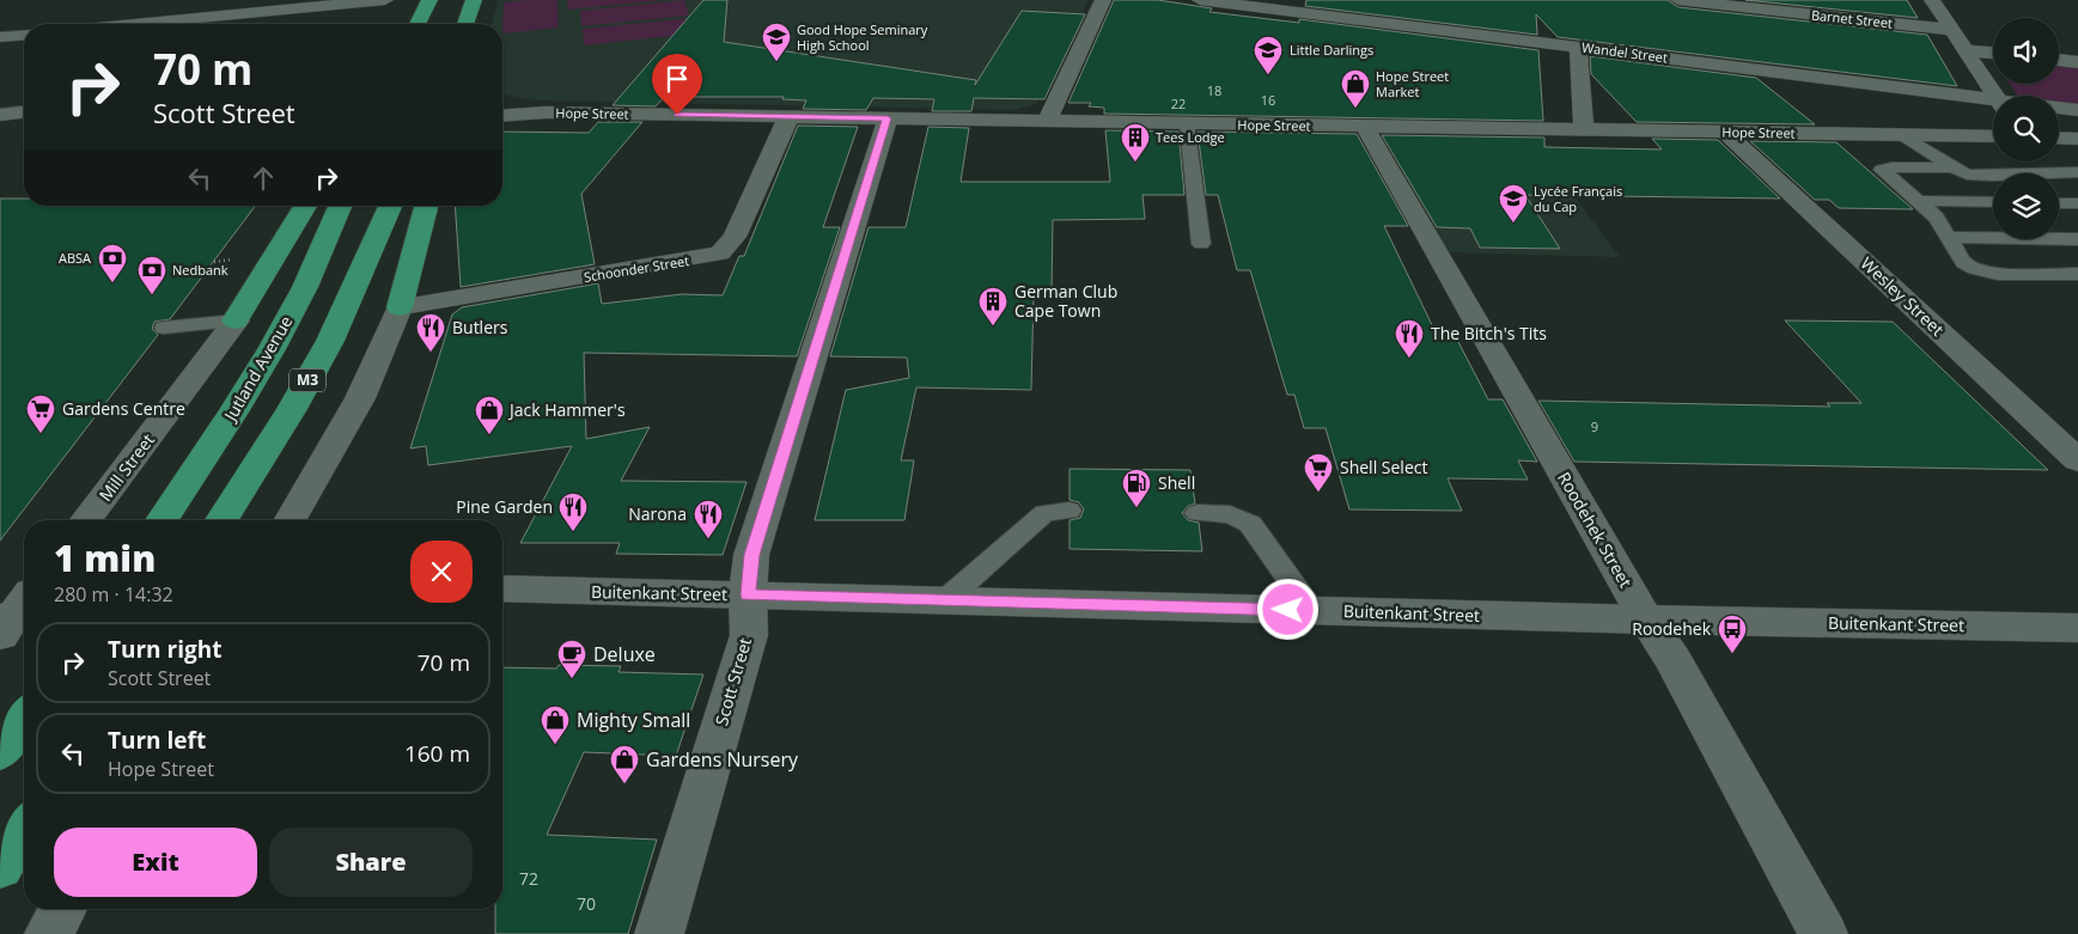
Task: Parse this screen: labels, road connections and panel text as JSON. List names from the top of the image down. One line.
{"streets":{"main road":["Jutland Avenue","M3"],"street":["Barnet Street","Wandel Street","Hope Street","Schoonder Street","Wesley Street","Mill Street","Roodehek Street","Buitenkant Street","Scott Street"]},"crossings":[["Hope Street","Schoonder Street"],["Hope Street","Wesley Street"],["Hope Street","Roodehek Street"],["Hope Street","Scott Street"],["Roodehek Street","Buitenkant Street"],["Buitenkant Street","Scott Street"]],"places":{"school or university":["Good Hope Seminary High School","Little Darlings","Lycée Français du Cap"],"shop":["Hope Street Market","Jack Hammer's","Mighty Small","Gardens Nursery"],"building":["Tees Lodge","German Club Cape Town"],"bank":["ABSA","Nedbank"],"restaurant":["Butlers","The Bitch's Tits","Pine Garden","Narona"],"supermarket":["Gardens Centre","Shell Select"],"fuel station":["Shell"],"bus stop":["Roodehek"],"cafe":["Deluxe"]},"house_numbers":["18","16","22","9","72","70"],"page":{"turn":["70 m","Scott Street"],"heading":["1 min","280 m · 14:32"],"list":[{"name":"Turn right","note":"Scott Street","value":"70 m"},{"name":"Turn left","note":"Hope Street","value":"160 m"}],"buttons":["Exit","Share"]}}
